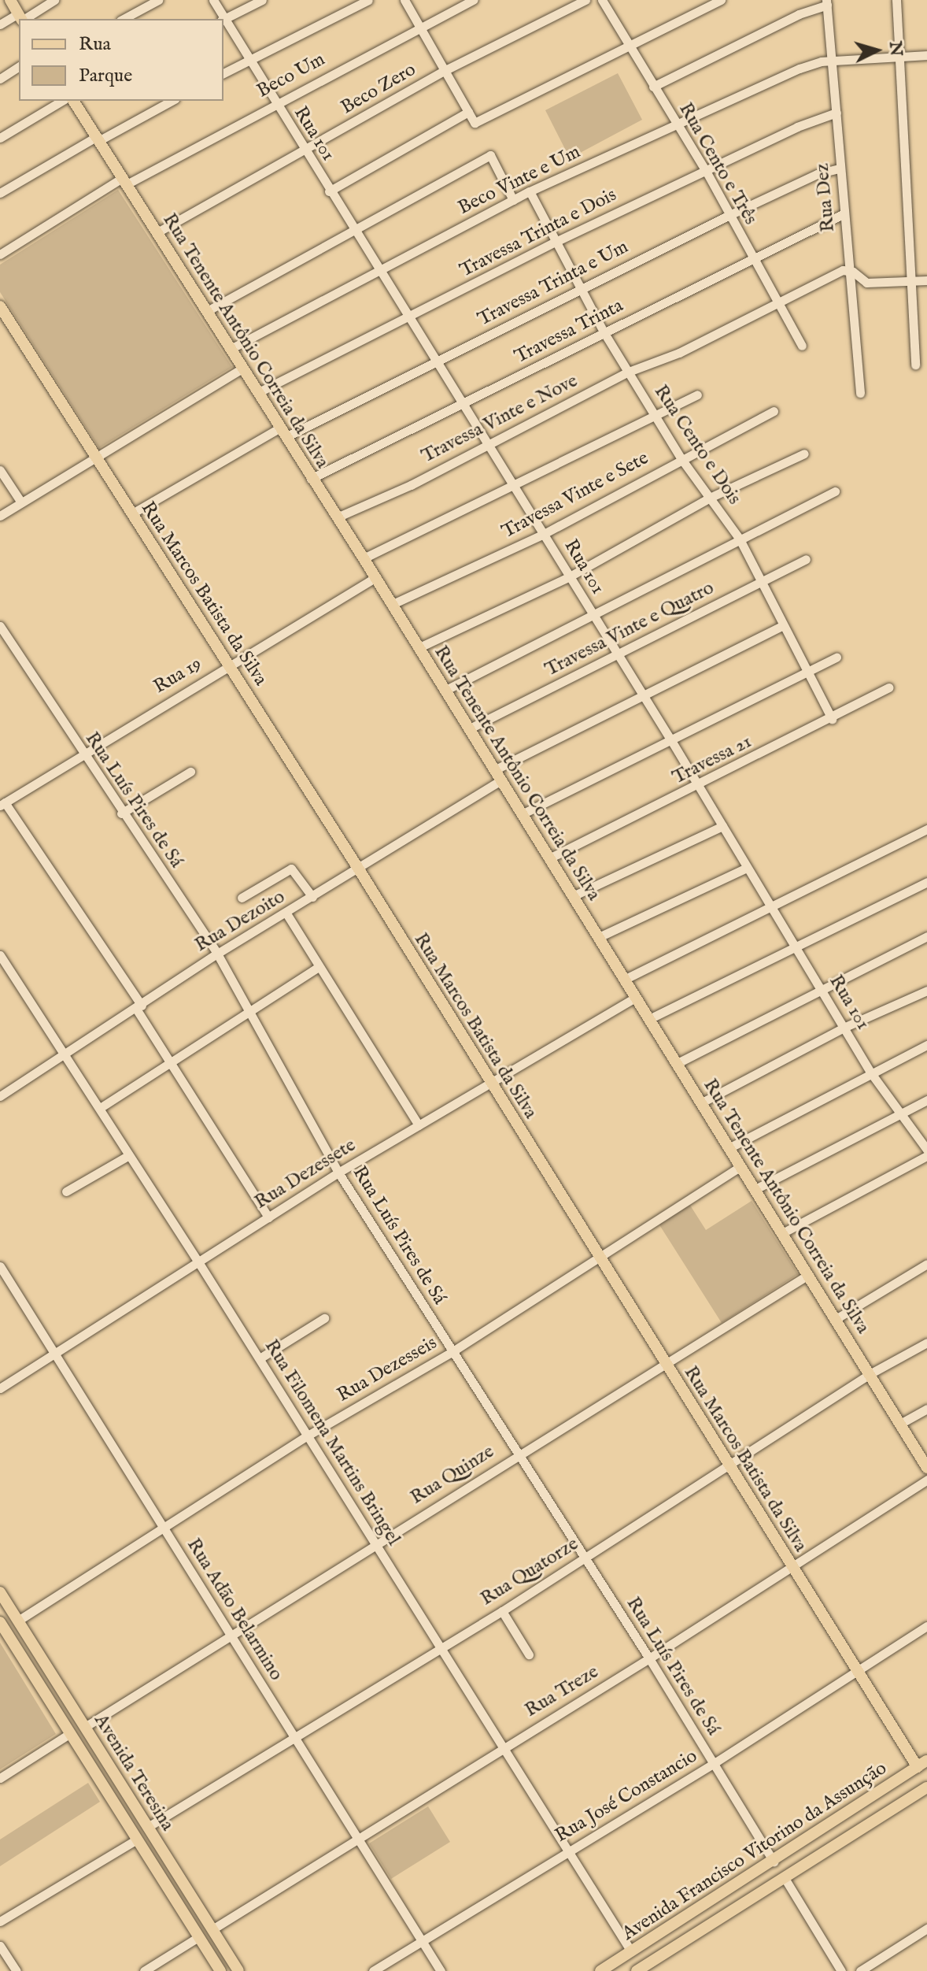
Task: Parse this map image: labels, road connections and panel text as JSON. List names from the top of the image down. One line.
{"streets":{"main road":["Rua Tenente Antônio Correia da Silva","Rua Marcos Batista da Silva","Avenida Teresina","Avenida Francisco Vitorino da Assunção"],"street":["Beco Um","Beco Zero","Rua 101","Rua Cento e Três","Beco Vinte e Um","Rua Dez","Travessa Trinta e Dois","Travessa Trinta e Um","Travessa Trinta","Travessa Vinte e Nove","Rua Cento e Dois","Travessa Vinte e Sete","Travessa Vinte e Quatro","Rua 19","Travessa 21","Rua Luís Pires de Sá","Rua Dezoito","Rua Dezessete","Rua Dezesseis","Rua Filomena Martins Bringel","Rua Quinze","Rua Quatorze","Rua Adão Belarmino","Rua Treze","Rua José Constancio"]},"crossings":[["Beco Um","Rua 101"],["Beco Um","Rua Tenente Antônio Correia da Silva"],["Beco Zero","Rua 101"],["Beco Zero","Rua Tenente Antônio Correia da Silva"],["Rua 101","Beco Vinte e Um"],["Rua 101","Travessa Trinta e Dois"],["Rua 101","Travessa Trinta e Um"],["Rua 101","Travessa Trinta"],["Rua 101","Travessa Vinte e Nove"],["Rua 101","Travessa Vinte e Sete"],["Rua 101","Travessa Vinte e Quatro"],["Rua 101","Travessa 21"],["Rua Cento e Três","Beco Vinte e Um"],["Rua Cento e Três","Travessa Trinta e Dois"],["Rua Cento e Três","Travessa Trinta e Um"],["Rua Cento e Três","Travessa Trinta"],["Rua Cento e Três","Travessa Vinte e Nove"],["Beco Vinte e Um","Rua Dez"],["Beco Vinte e Um","Rua Tenente Antônio Correia da Silva"],["Beco Vinte e Um","Rua Cento e Dois"],["Rua Dez","Travessa Trinta e Dois"],["Rua Dez","Travessa Trinta e Um"],["Rua Dez","Travessa Trinta"],["Rua Dez","Travessa Vinte e Nove"],["Travessa Trinta e Dois","Rua Tenente Antônio Correia da Silva"],["Travessa Trinta e Dois","Rua Cento e Dois"],["Travessa Trinta e Um","Rua Tenente Antônio Correia da Silva"],["Travessa Trinta e Um","Rua Cento e Dois"],["Travessa Trinta e Um","Rua Marcos Batista da Silva"],["Travessa Trinta","Rua Tenente Antônio Correia da Silva"],["Travessa Trinta","Rua Cento e Dois"],["Rua Tenente Antônio Correia da Silva","Travessa Vinte e Nove"],["Rua Tenente Antônio Correia da Silva","Travessa Vinte e Sete"],["Rua Tenente Antônio Correia da Silva","Travessa Vinte e Quatro"],["Rua Tenente Antônio Correia da Silva","Rua 19"],["Rua Tenente Antônio Correia da Silva","Travessa 21"],["Rua Tenente Antônio Correia da Silva","Rua Dezoito"],["Rua Tenente Antônio Correia da Silva","Rua Dezessete"],["Rua Tenente Antônio Correia da Silva","Rua Dezesseis"],["Rua Tenente Antônio Correia da Silva","Rua Quinze"],["Rua Tenente Antônio Correia da Silva","Rua Quatorze"],["Travessa Vinte e Nove","Rua Cento e Dois"],["Rua Cento e Dois","Travessa Vinte e Sete"],["Rua Cento e Dois","Travessa Vinte e Quatro"],["Rua Cento e Dois","Travessa 21"],["Rua Marcos Batista da Silva","Rua 19"],["Rua Marcos Batista da Silva","Rua Dezoito"],["Rua Marcos Batista da Silva","Rua Dezessete"],["Rua Marcos Batista da Silva","Rua Dezesseis"],["Rua Marcos Batista da Silva","Rua Quinze"],["Rua Marcos Batista da Silva","Rua Quatorze"],["Rua Marcos Batista da Silva","Rua Treze"],["Rua Marcos Batista da Silva","Rua José Constancio"],["Rua Marcos Batista da Silva","Avenida Francisco Vitorino da Assunção"],["Rua 19","Rua Luís Pires de Sá"],["Rua Luís Pires de Sá","Rua Dezoito"],["Rua Luís Pires de Sá","Rua Dezessete"],["Rua Luís Pires de Sá","Rua Dezesseis"],["Rua Luís Pires de Sá","Rua Quinze"],["Rua Luís Pires de Sá","Rua Quatorze"],["Rua Luís Pires de Sá","Rua Treze"],["Rua Luís Pires de Sá","Rua José Constancio"],["Rua Luís Pires de Sá","Avenida Francisco Vitorino da Assunção"],["Rua Dezoito","Rua Filomena Martins Bringel"],["Rua Dezessete","Rua Filomena Martins Bringel"],["Rua Dezessete","Rua Adão Belarmino"],["Rua Dezesseis","Rua Filomena Martins Bringel"],["Rua Dezesseis","Rua Adão Belarmino"],["Rua Dezesseis","Avenida Teresina"],["Rua Filomena Martins Bringel","Rua Quinze"],["Rua Filomena Martins Bringel","Rua Quatorze"],["Rua Filomena Martins Bringel","Rua Treze"],["Rua Filomena Martins Bringel","Rua José Constancio"],["Rua Filomena Martins Bringel","Avenida Francisco Vitorino da Assunção"],["Rua Quinze","Rua Adão Belarmino"],["Rua Quinze","Avenida Teresina"],["Rua Quatorze","Rua Adão Belarmino"],["Rua Quatorze","Avenida Teresina"],["Rua Adão Belarmino","Rua Treze"],["Rua Adão Belarmino","Rua José Constancio"],["Rua Treze","Avenida Teresina"]],"legend":["Rua","Parque"],"north":"right"}
